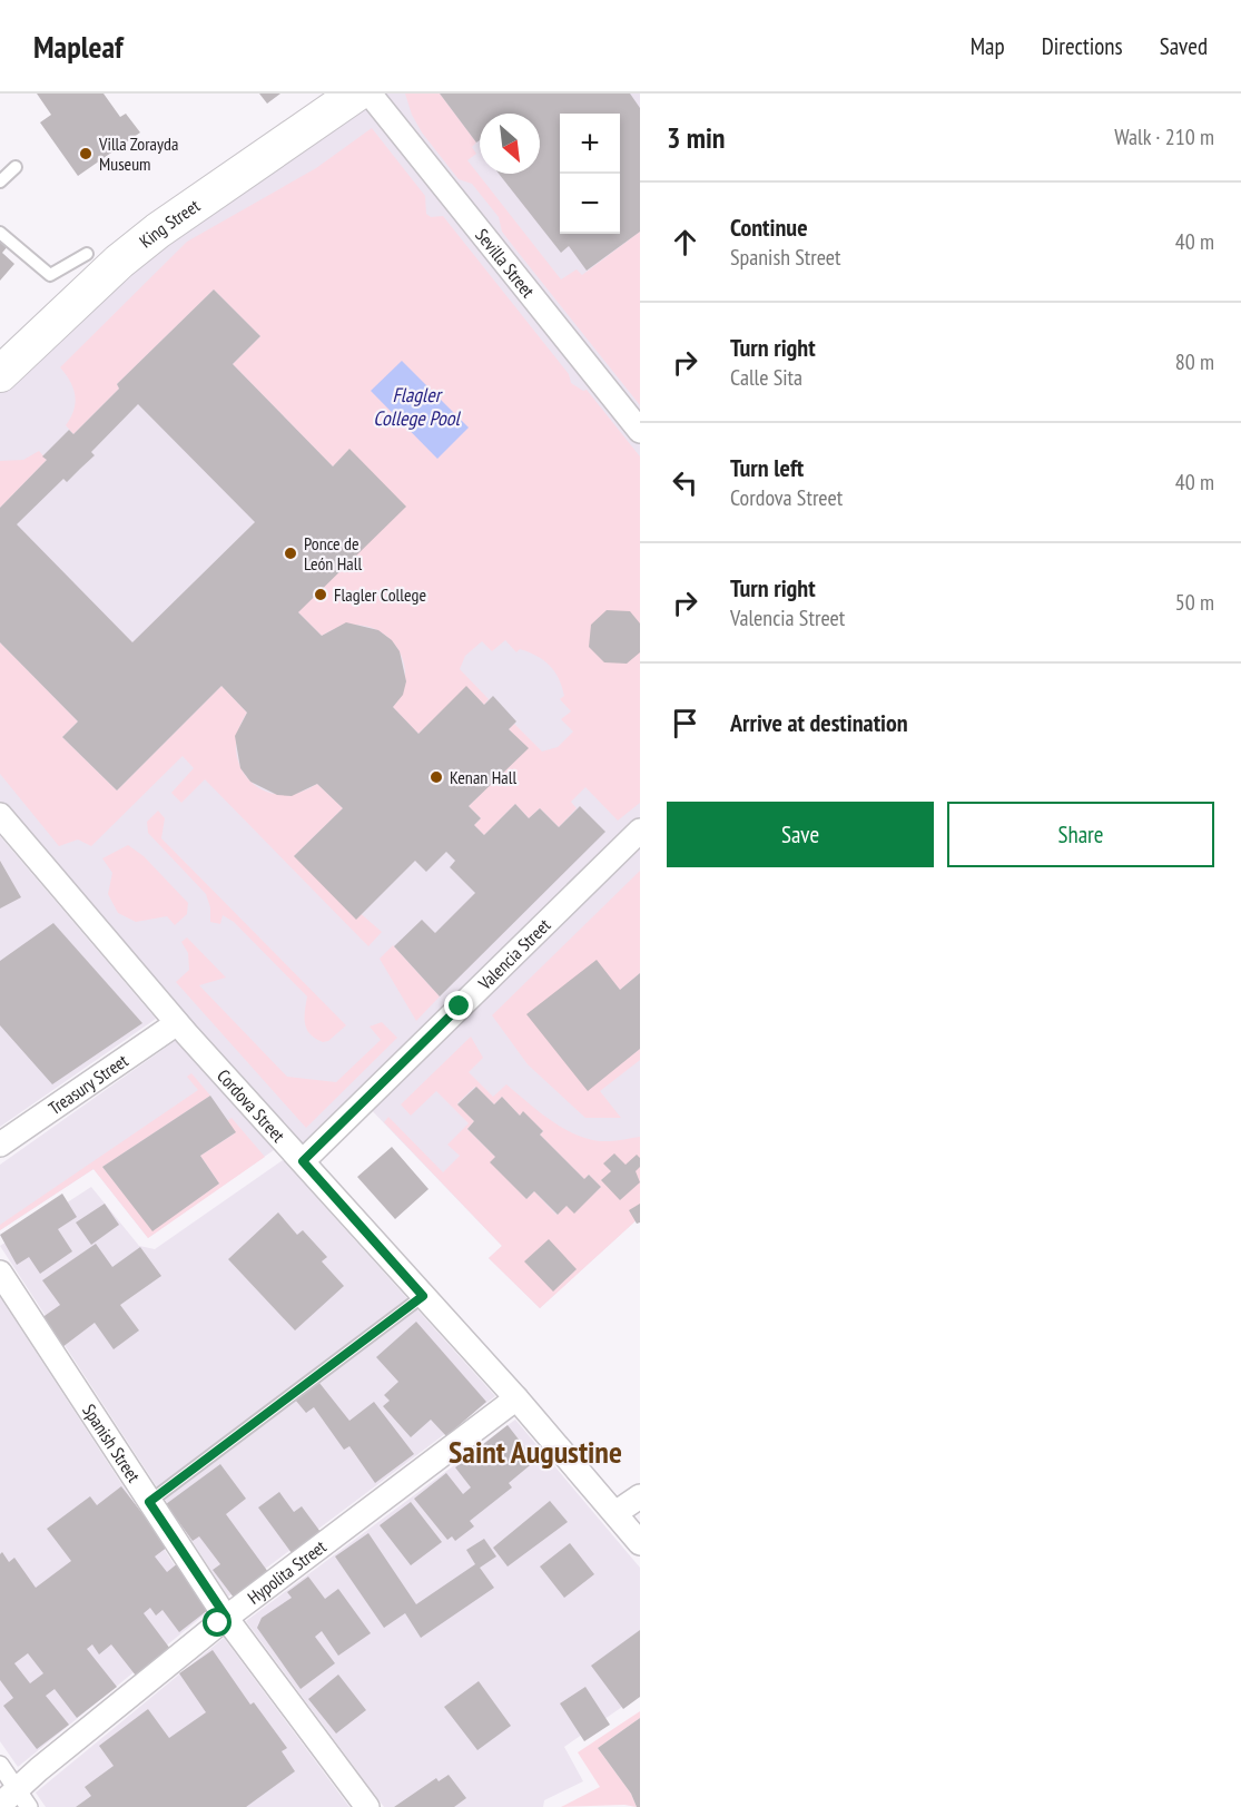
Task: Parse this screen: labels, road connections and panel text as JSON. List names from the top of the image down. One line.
{"streets":{"main road":["King Street"],"street":["Sevilla Street","Valencia Street","Treasury Street","Cordova Street","Spanish Street","Hypolita Street"]},"crossings":[["Valencia Street","Cordova Street"],["Treasury Street","Cordova Street"],["Cordova Street","Hypolita Street"],["Spanish Street","Hypolita Street"]],"districts":["Saint Augustine"],"water":["Flagler College Pool"],"places":["Villa Zorayda Museum","Ponce de León Hall","Flagler College","Kenan Hall"],"north":"bottom right","page":{"header":"Mapleaf","nav":["Map","Directions","Saved"],"heading":["3 min","Walk · 210 m"],"map_buttons":["+","−"],"list":[["Continue","Spanish Street","40 m"],["Turn right","Calle Sita","80 m"],["Turn left","Cordova Street","40 m"],["Turn right","Valencia Street","50 m"],"Arrive at destination"],"buttons":["Save","Share"]}}
